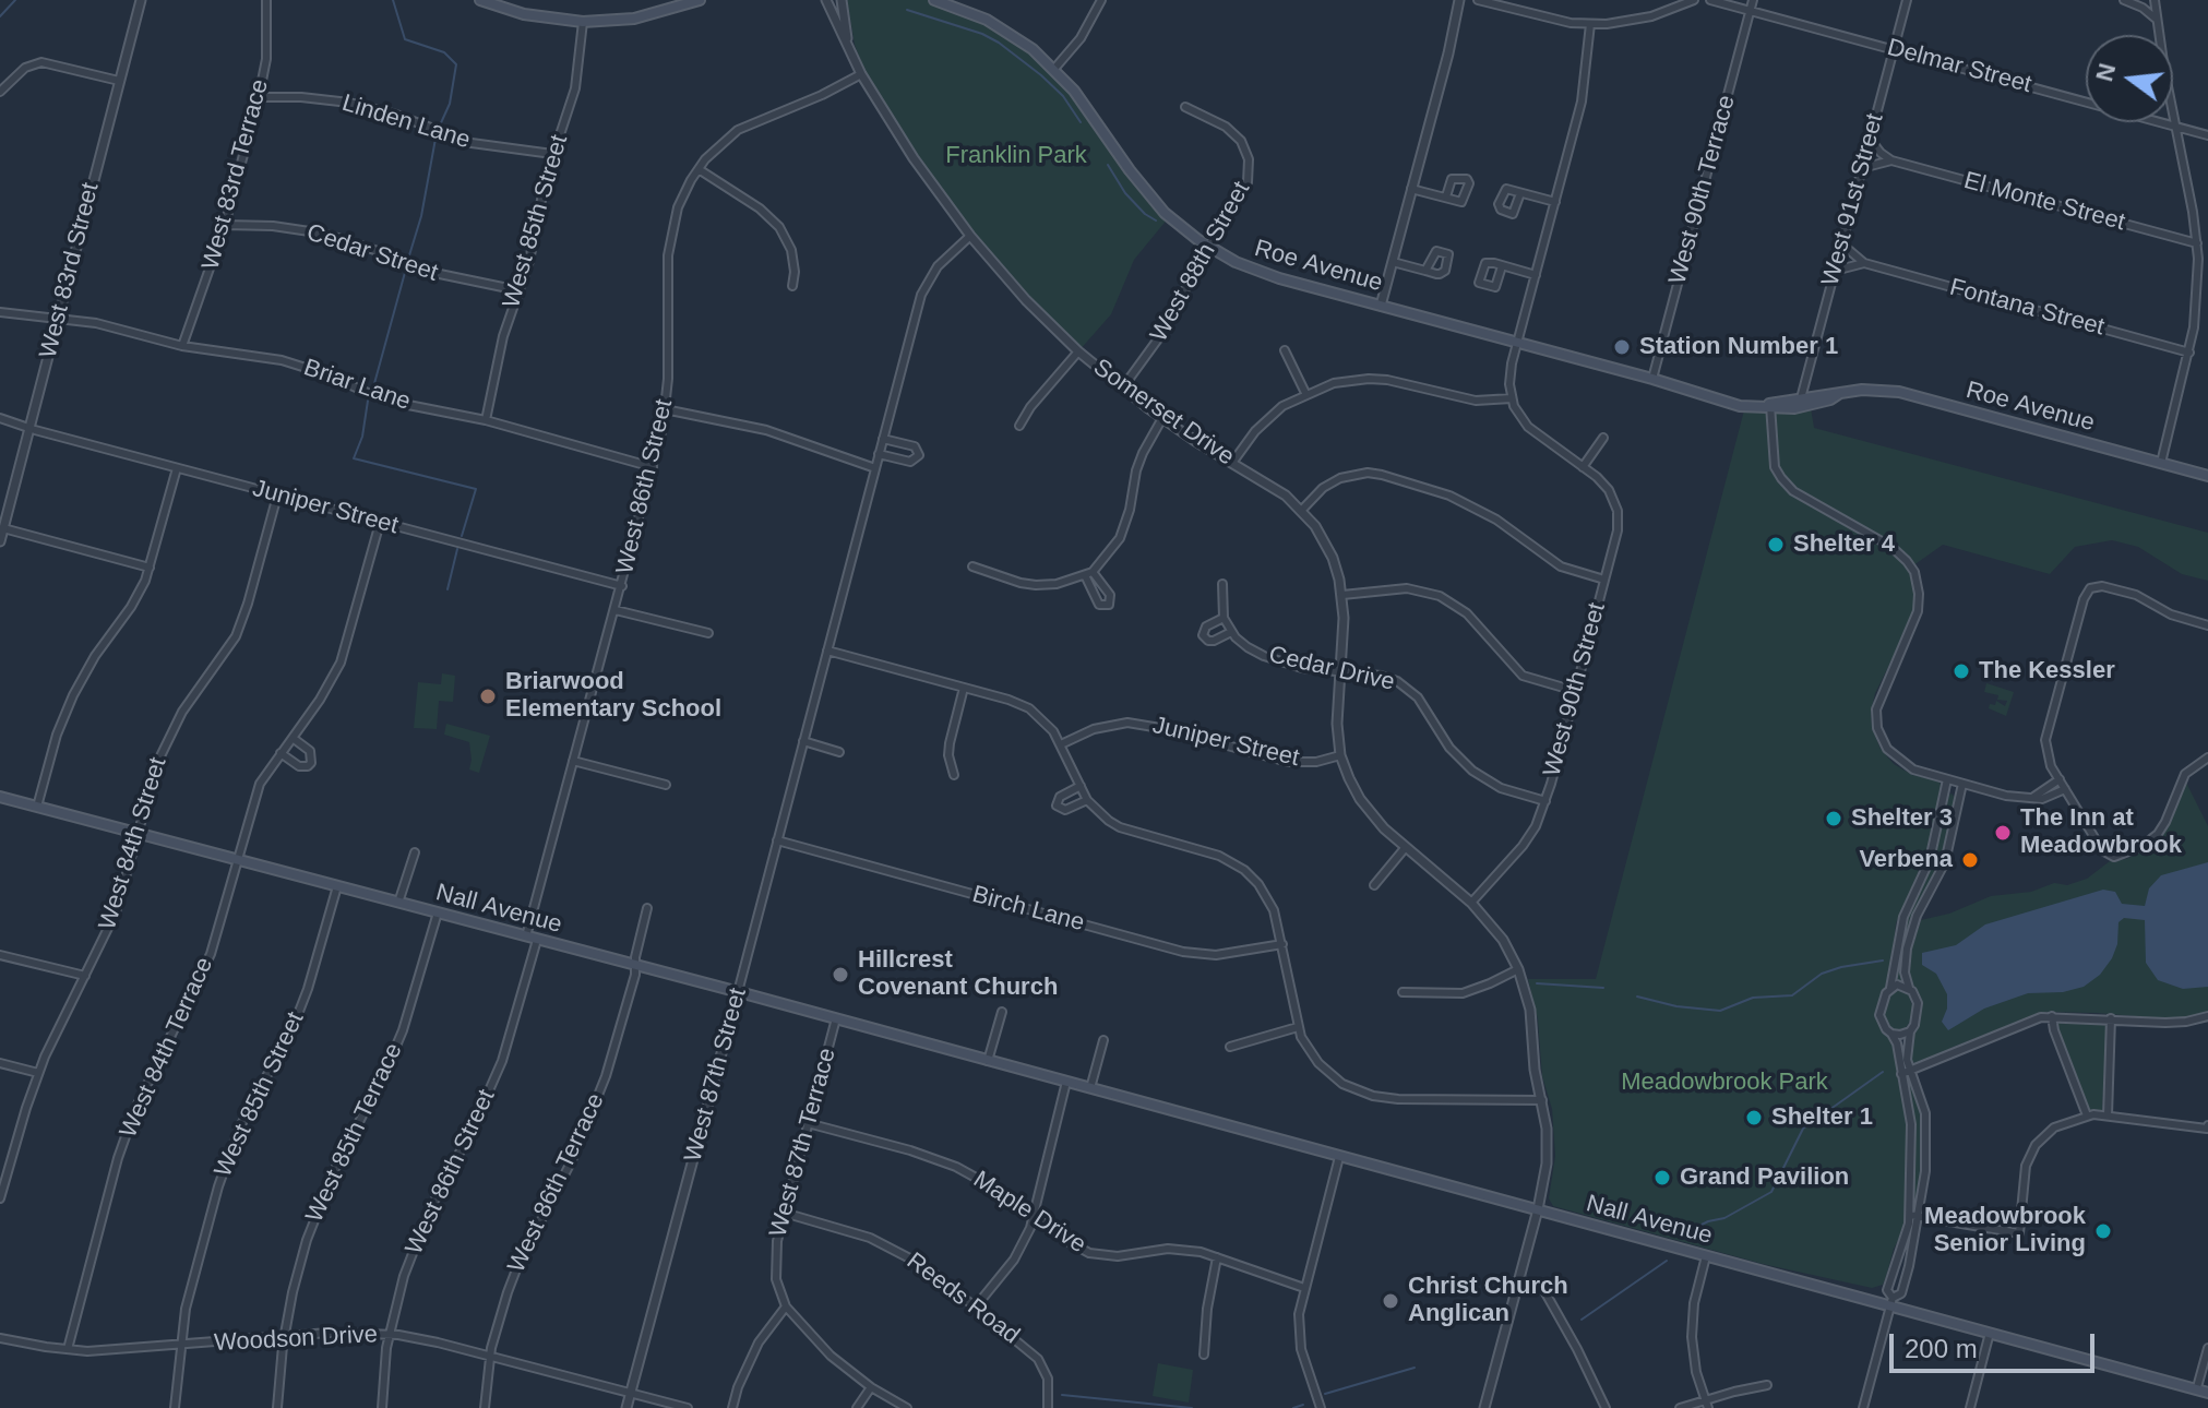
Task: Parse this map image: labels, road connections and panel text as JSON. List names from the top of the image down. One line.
{"streets":{"main road":["Roe Avenue","Nall Avenue"],"street":["Delmar Street","Linden Lane","West 83rd Terrace","West 90th Terrace","West 91st Street","El Monte Street","West 85th Street","Cedar Street","West 88th Street","West 83rd Street","Fontana Street","Briar Lane","Somerset Drive","West 86th Street","Juniper Street","Cedar Drive","West 90th Street","West 84th Street","Birch Lane","West 84th Terrace","West 87th Street","West 85th Terrace","West 87th Terrace","West 86th Terrace","Maple Drive","Reeds Road","Woodson Drive"]},"crossings":[["Delmar Street","West 90th Terrace"],["Delmar Street","West 91st Street"],["Linden Lane","West 83rd Terrace"],["Linden Lane","West 85th Street"],["West 83rd Terrace","Cedar Street"],["West 83rd Terrace","Briar Lane"],["West 90th Terrace","Roe Avenue"],["West 91st Street","El Monte Street"],["West 91st Street","Roe Avenue"],["West 91st Street","Fontana Street"],["West 85th Street","Cedar Street"],["West 85th Street","Briar Lane"],["West 85th Street","Nall Avenue"],["West 85th Street","Woodson Drive"],["West 88th Street","Roe Avenue"],["West 88th Street","Somerset Drive"],["West 83rd Street","Briar Lane"],["West 83rd Street","Juniper Street"],["Briar Lane","West 86th Street"],["Somerset Drive","West 86th Street"],["Somerset Drive","Juniper Street"],["Somerset Drive","Cedar Drive"],["Somerset Drive","West 90th Street"],["Somerset Drive","Nall Avenue"],["Somerset Drive","West 87th Street"],["West 86th Street","Juniper Street"],["West 86th Street","Nall Avenue"],["West 86th Street","Woodson Drive"],["Juniper Street","West 84th Street"],["Juniper Street","West 84th Terrace"],["Cedar Drive","West 90th Street"],["West 84th Street","Nall Avenue"],["Nall Avenue","West 84th Terrace"],["Nall Avenue","West 87th Street"],["Nall Avenue","West 85th Terrace"],["Nall Avenue","West 87th Terrace"],["Nall Avenue","West 86th Terrace"],["Birch Lane","West 87th Street"],["West 84th Terrace","Woodson Drive"],["West 87th Street","Woodson Drive"],["West 85th Terrace","Woodson Drive"],["West 87th Terrace","Maple Drive"],["West 87th Terrace","Reeds Road"],["West 86th Terrace","Woodson Drive"]],"parks":["Franklin Park","Meadowbrook Park"],"places":["Station Number 1","Shelter 4","The Kessler","Briarwood Elementary School","Shelter 3","The Inn at Meadowbrook","Verbena","Hillcrest Covenant Church","Shelter 1","Grand Pavilion","Meadowbrook Senior Living","Christ Church Anglican"],"scale_bar":"200 m","north":"left"}
